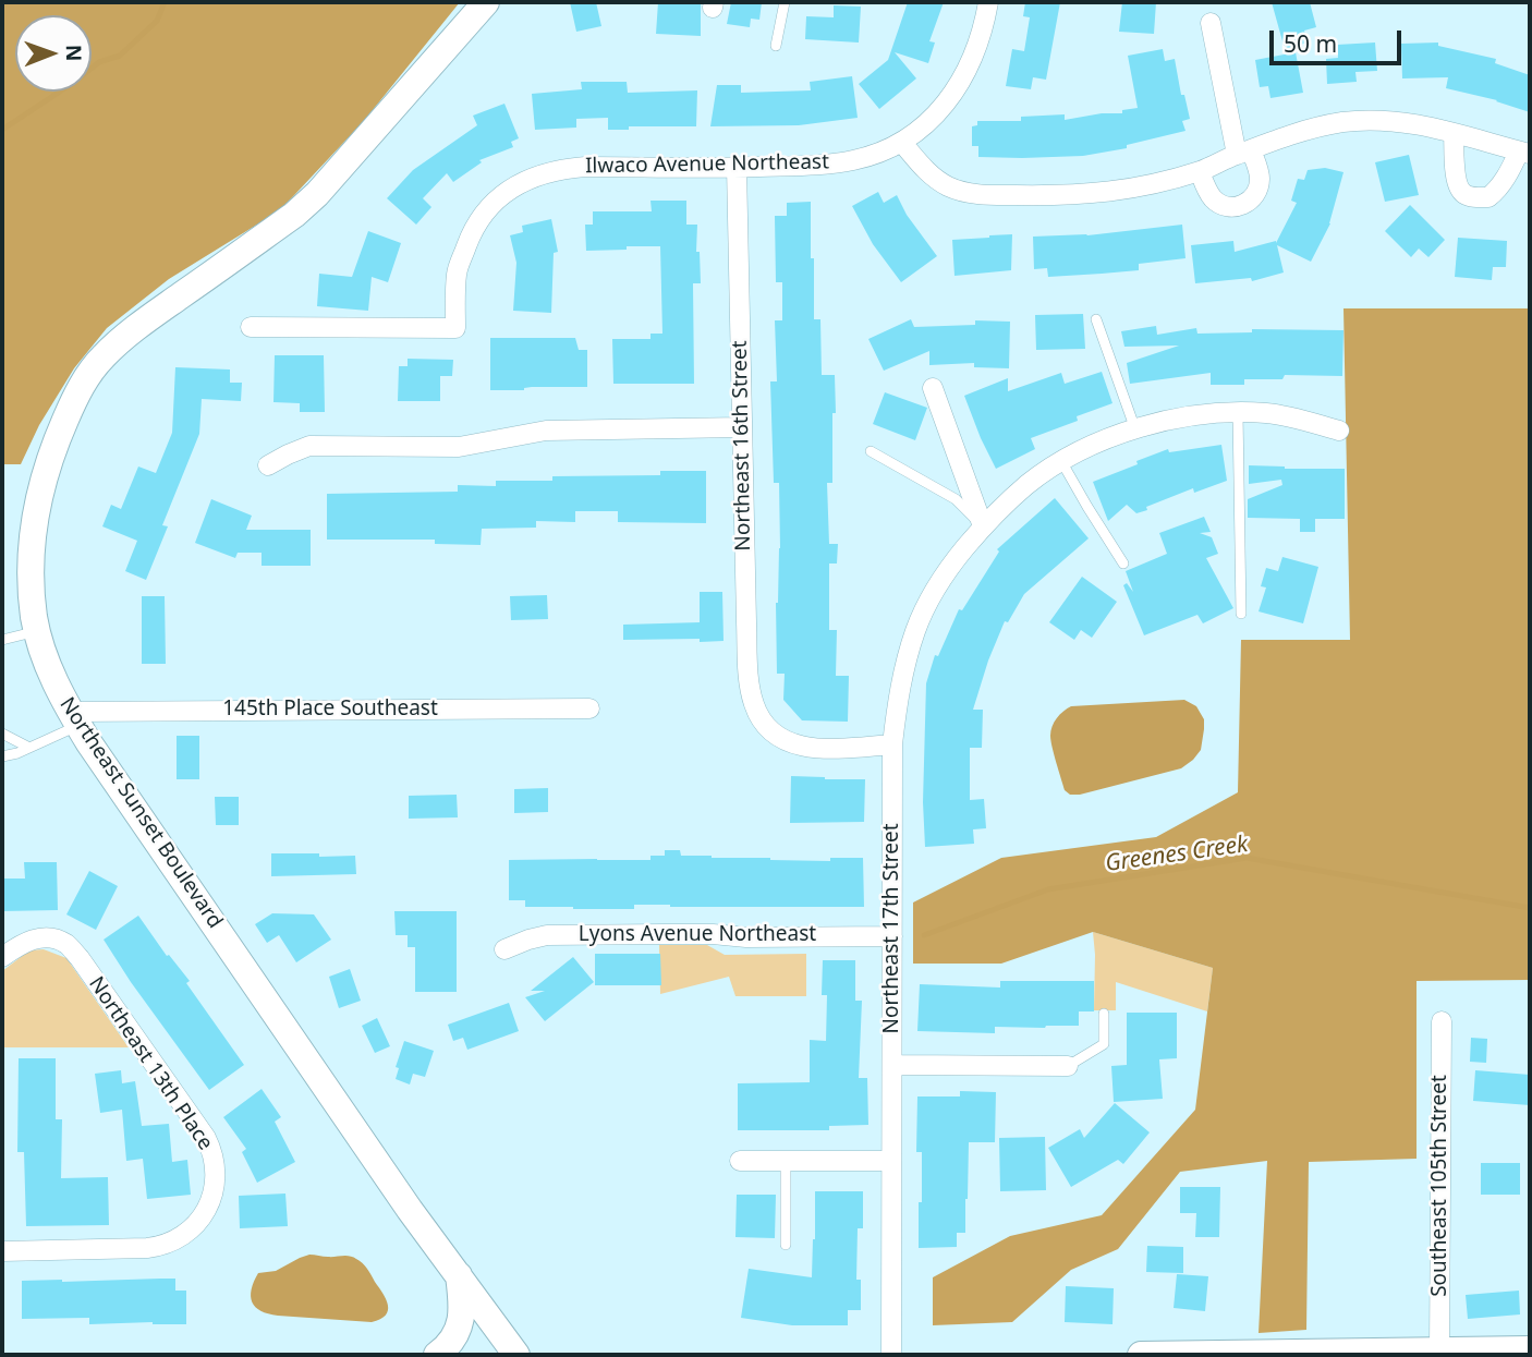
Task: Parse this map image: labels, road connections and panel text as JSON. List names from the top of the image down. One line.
{"streets":{"main road":["Northeast Sunset Boulevard"],"street":["Ilwaco Avenue Northeast","Northeast 16th Street","145th Place Southeast","Northeast 17th Street","Lyons Avenue Northeast","Northeast 13th Place","Southeast 105th Street"]},"crossings":[["Ilwaco Avenue Northeast","Northeast 16th Street"],["Northeast 16th Street","Northeast 17th Street"],["145th Place Southeast","Northeast Sunset Boulevard"],["Northeast 17th Street","Lyons Avenue Northeast"]],"water":["Greenes Creek"],"scale_bar":"50 m","north":"right"}
